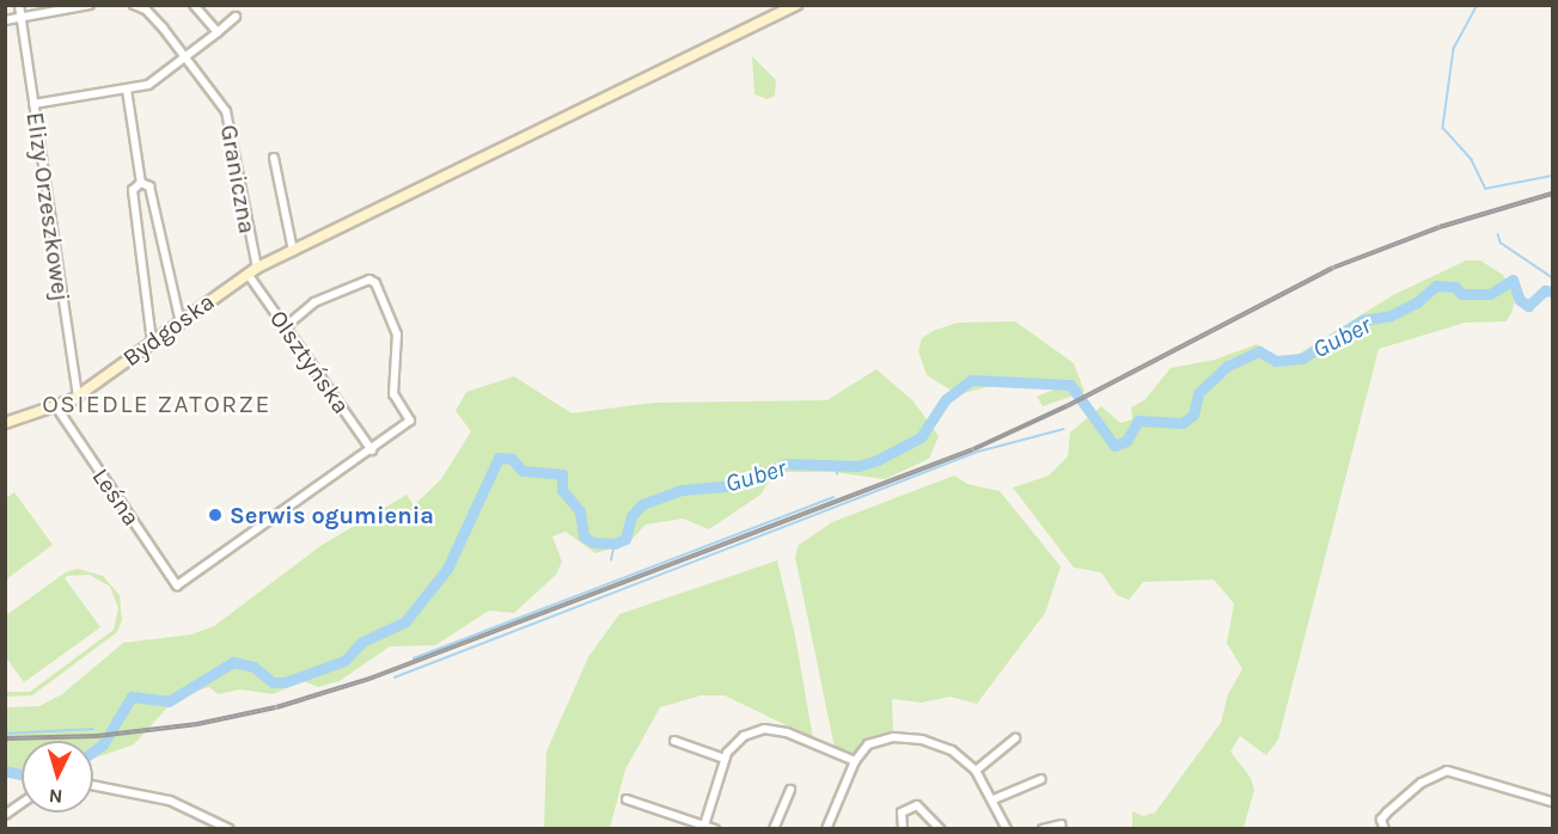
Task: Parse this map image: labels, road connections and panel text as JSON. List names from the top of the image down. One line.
{"streets":{"main road":["Bydgoska"],"street":["Graniczna","Elizy Orzeszkowej","Olsztyńska","Leśna"]},"crossings":[["Graniczna","Bydgoska"],["Graniczna","Olsztyńska"],["Elizy Orzeszkowej","Bydgoska"],["Bydgoska","Olsztyńska"],["Bydgoska","Leśna"],["Olsztyńska","Leśna"]],"districts":["OSIEDLE ZATORZE"],"water":["Guber"],"places":["Serwis ogumienia"],"north":"bottom"}
